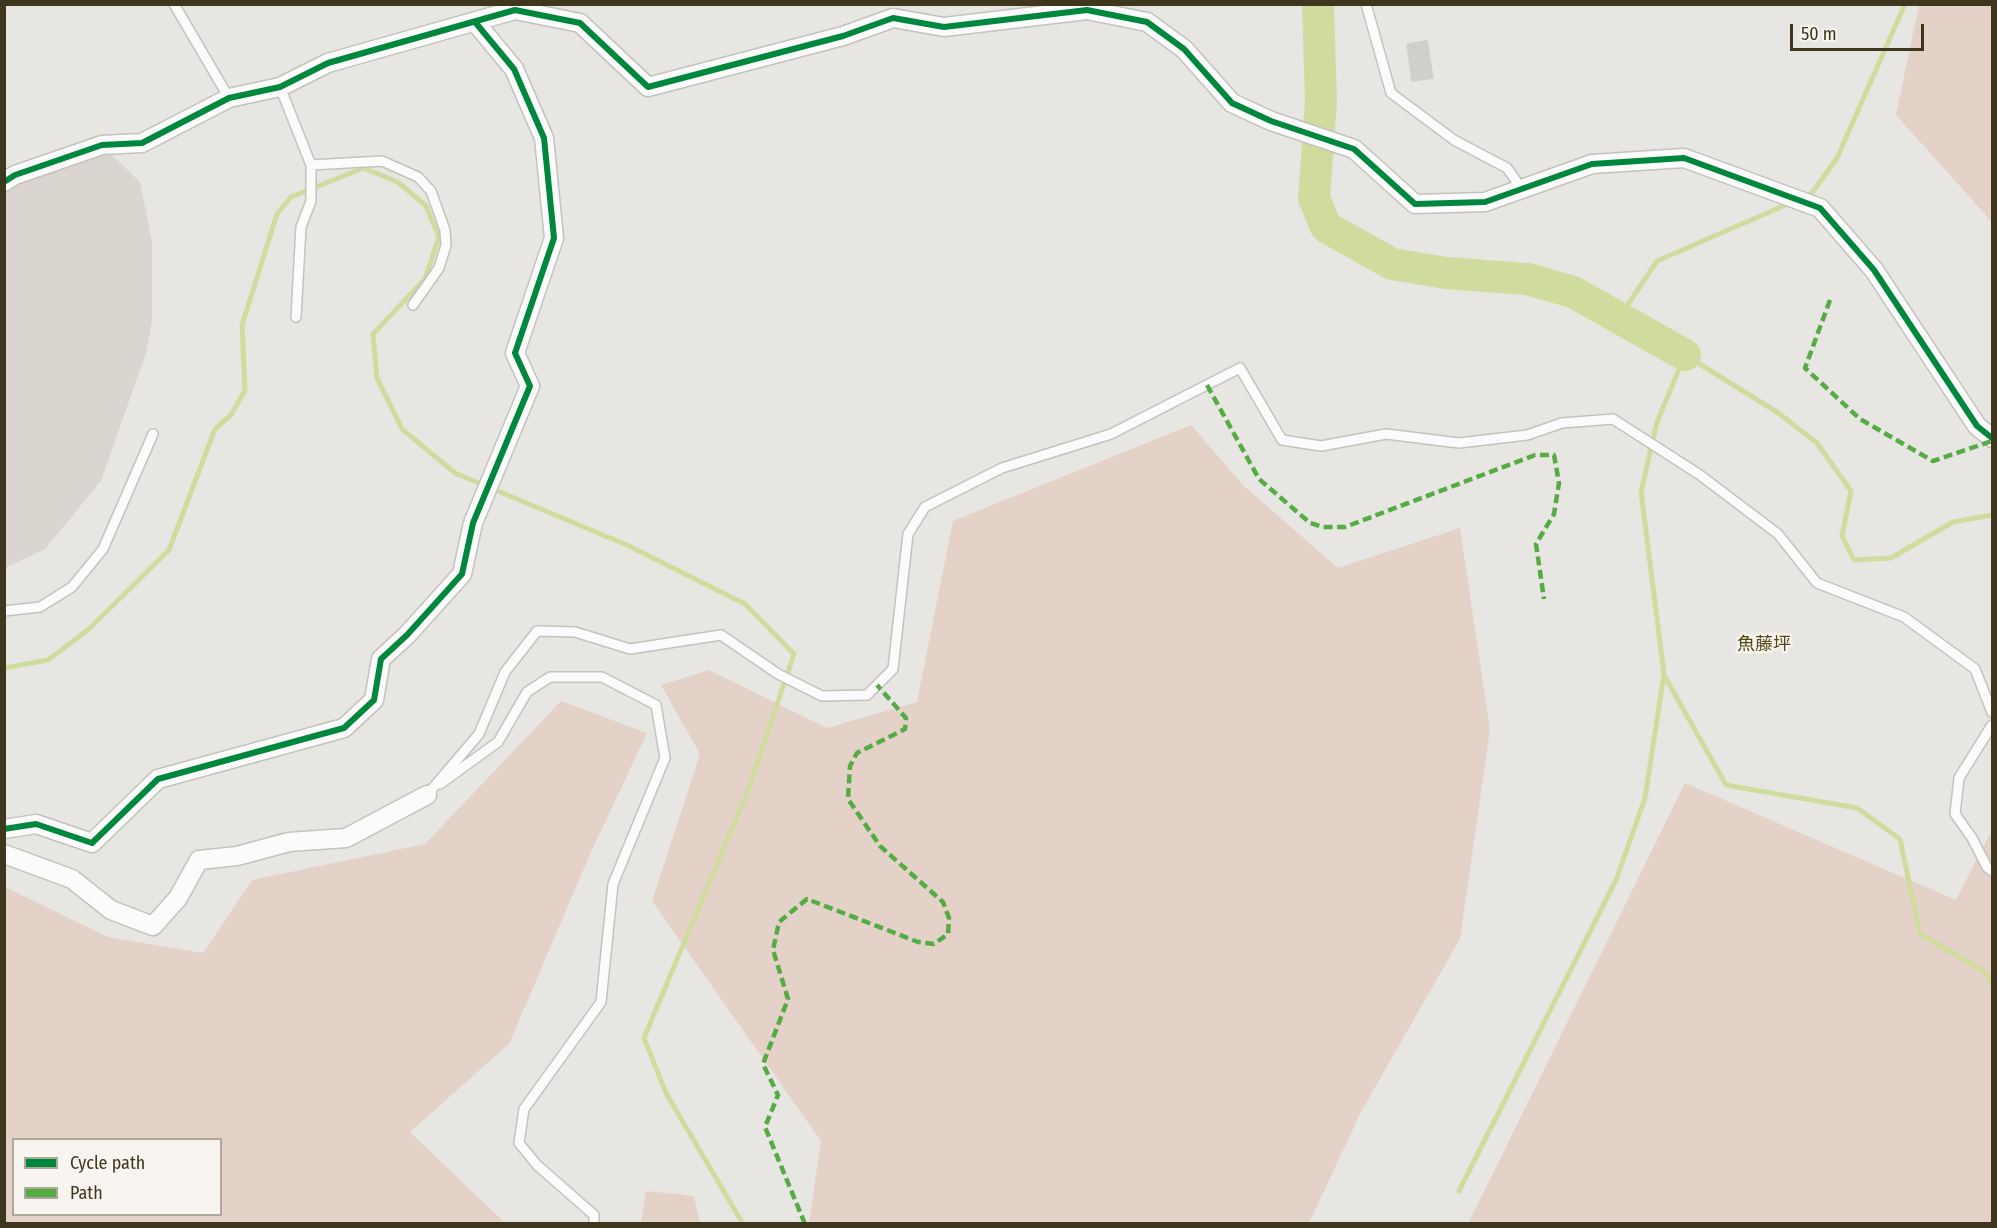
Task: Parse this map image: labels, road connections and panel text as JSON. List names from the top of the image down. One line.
{"districts":["魚藤坪"],"legend":["Cycle path","Path"],"scale_bar":"50 m"}
